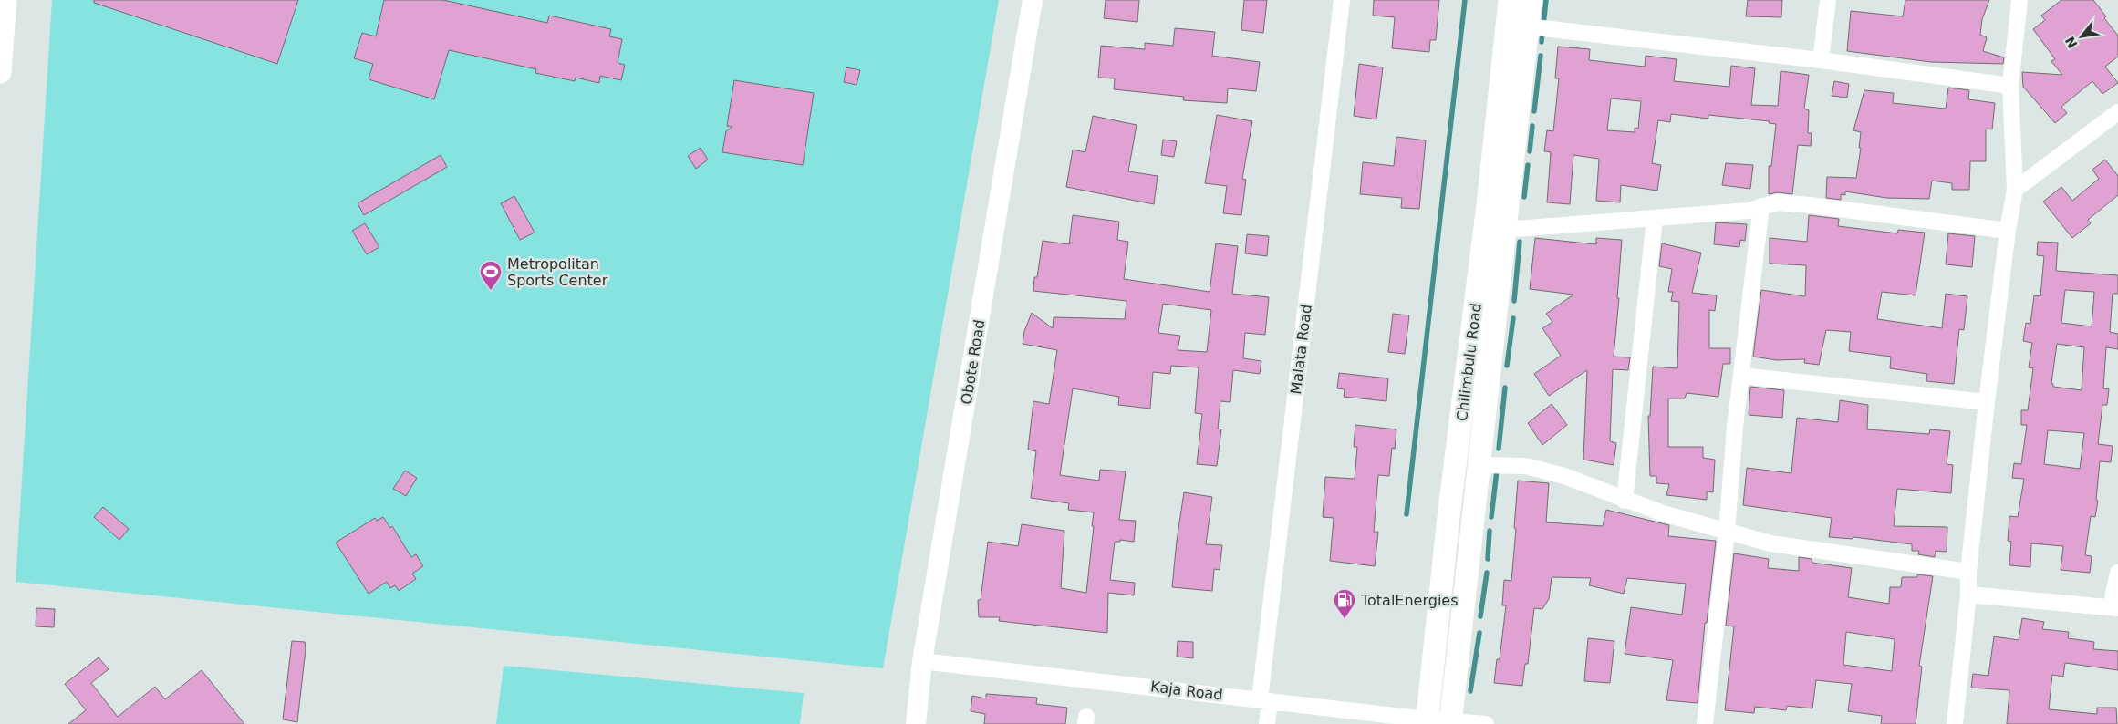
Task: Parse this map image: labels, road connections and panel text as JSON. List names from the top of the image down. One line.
{"streets":{"main road":["Chilimbulu Road"],"street":["Malata Road","Obote Road","Kaja Road"]},"crossings":[["Malata Road","Kaja Road"],["Obote Road","Kaja Road"],["Chilimbulu Road","Kaja Road"]],"places":{"sports":["Metropolitan Sports Center"],"fuel station":["TotalEnergies"]},"north":"bottom left"}
